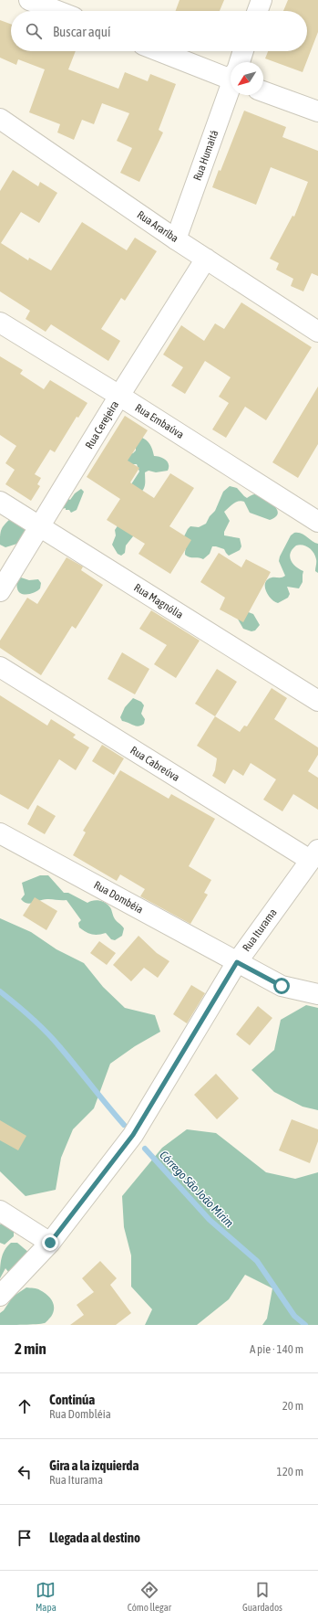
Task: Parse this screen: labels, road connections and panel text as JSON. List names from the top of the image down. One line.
{"streets":{"street":["Rua Humaitá","Rua Araríba","Rua Embaúva","Rua Cerejeira","Rua Magnólia","Rua Cabreúva","Rua Dombéia","Rua Iturama"]},"crossings":[["Rua Humaitá","Rua Araríba"],["Rua Araríba","Rua Cerejeira"],["Rua Embaúva","Rua Cerejeira"],["Rua Cerejeira","Rua Magnólia"],["Rua Cabreúva","Rua Iturama"],["Rua Dombéia","Rua Iturama"]],"water":["Córrego São João Mirim"],"north":"bottom left","page":{"search":"Buscar aquí","heading":["2 min","A pie · 140 m"],"list":[["Continúa","Rua Dombléia","20 m"],["Gira a la izquierda","Rua Iturama","120 m"],"Llegada al destino"],"nav":["Mapa","Cómo llegar","Guardados"]}}
